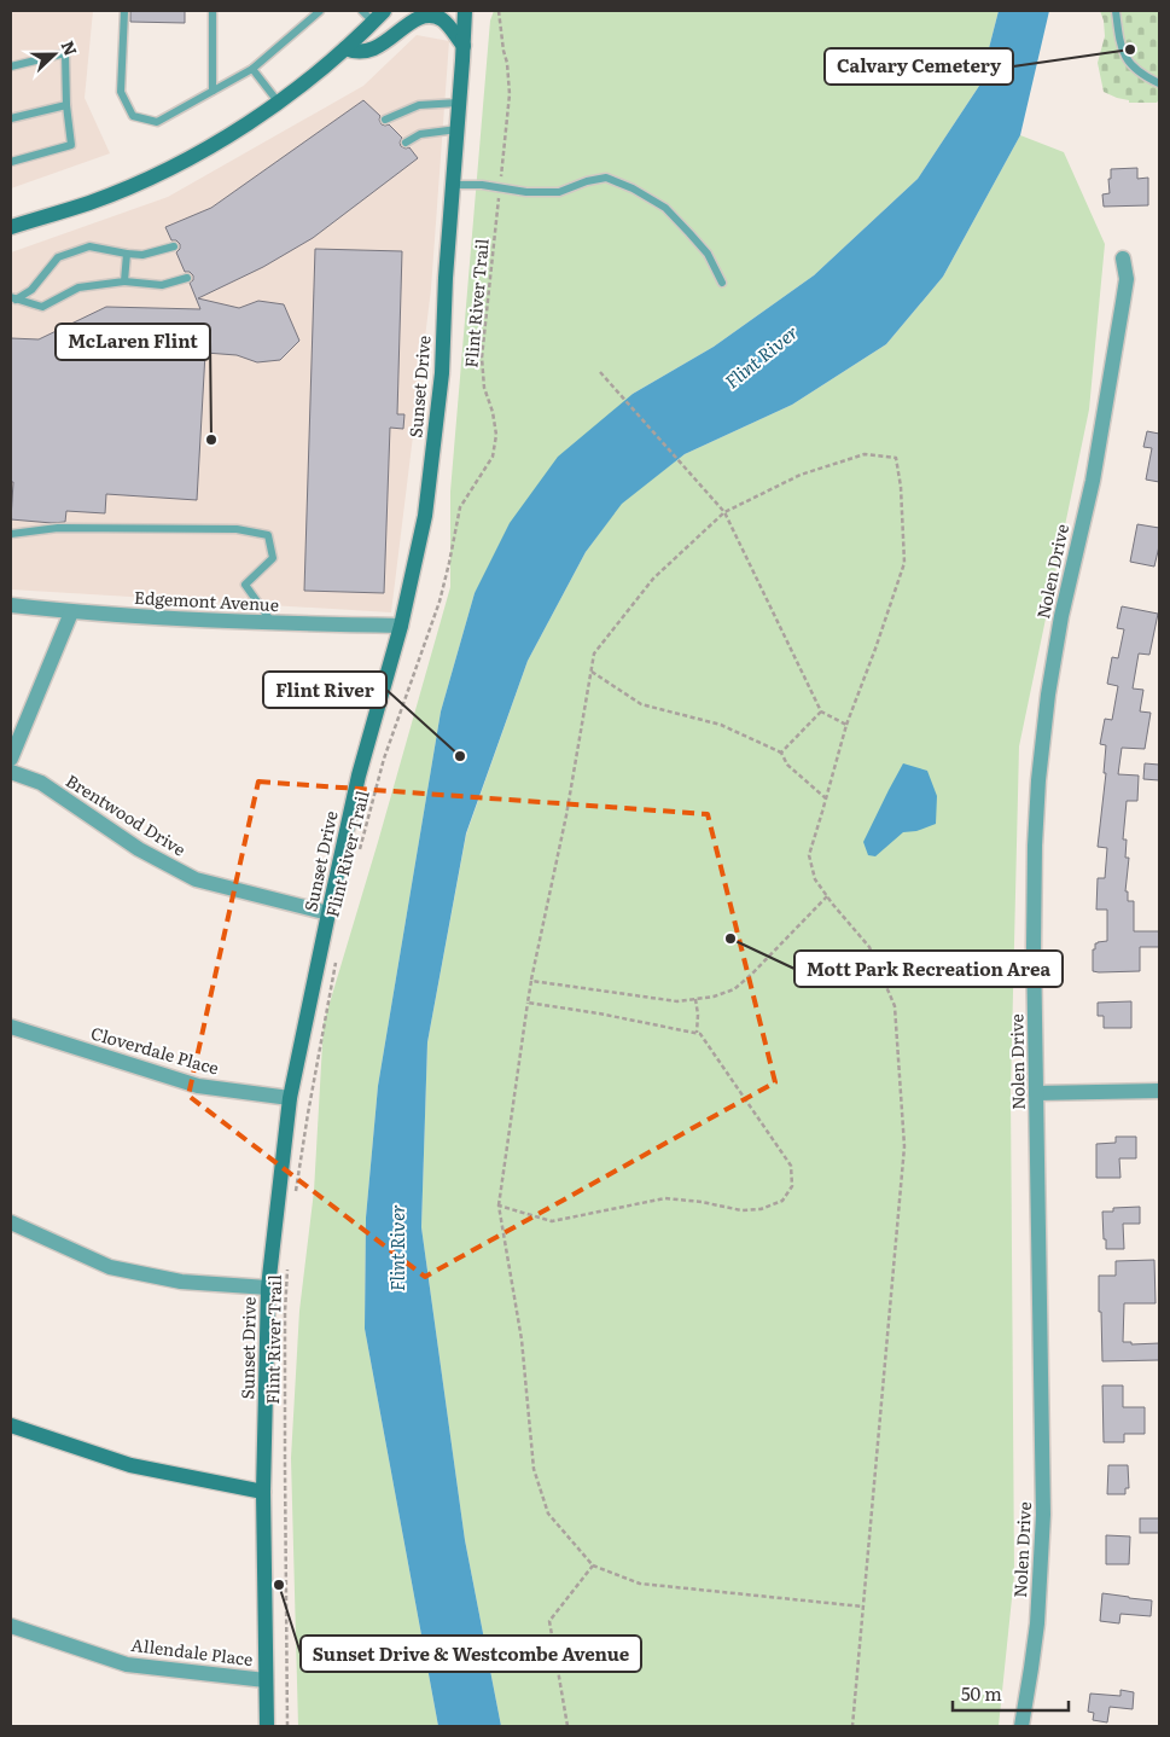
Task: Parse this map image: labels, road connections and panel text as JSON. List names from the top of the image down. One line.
{"streets":{"street":["Sunset Drive","Nolen Drive","Edgemont Avenue","Brentwood Drive","Cloverdale Place","Allendale Place"],"path":["Flint River Trail"]},"crossings":[["Sunset Drive","Edgemont Avenue"],["Sunset Drive","Brentwood Drive"],["Sunset Drive","Cloverdale Place"],["Sunset Drive","Allendale Place"]],"water":["Flint River"],"places":["Calvary Cemetery","McLaren Flint","Flint River","Mott Park Recreation Area","Sunset Drive & Westcombe Avenue"],"scale_bar":"50 m","north":"right"}
